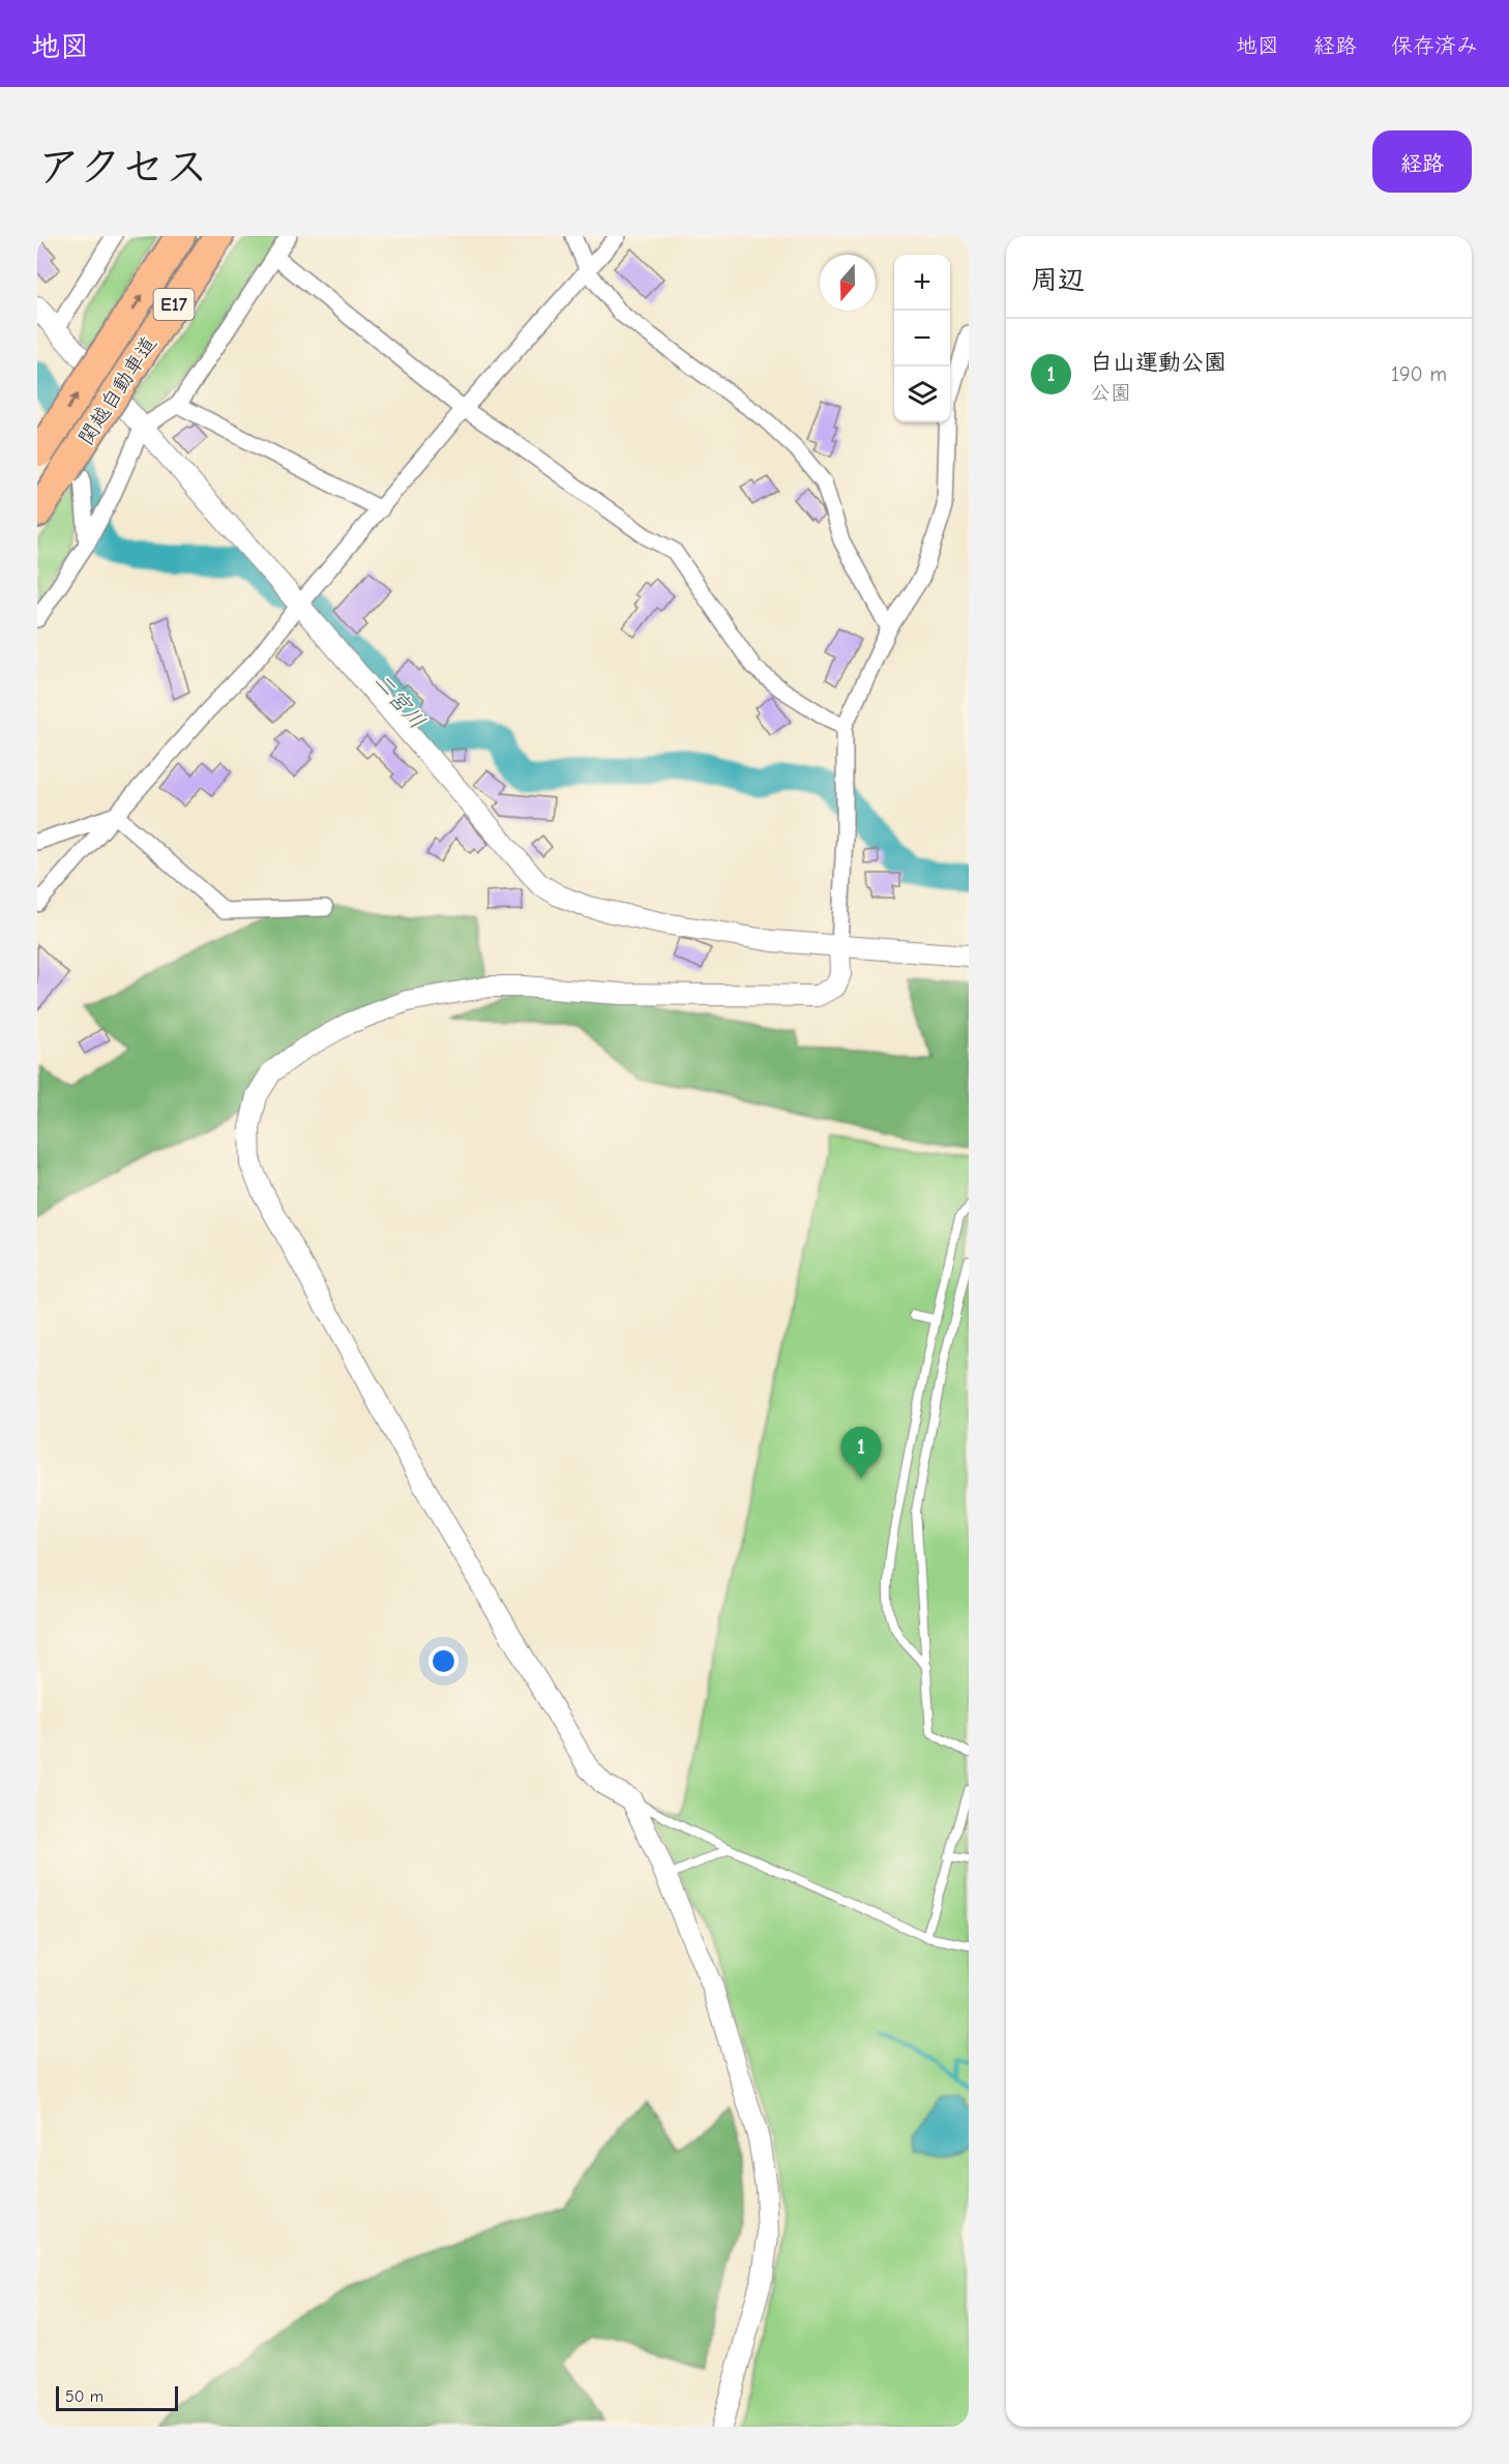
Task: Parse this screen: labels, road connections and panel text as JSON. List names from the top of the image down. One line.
{"streets":{"highway":["E17","関越自動車道"]},"water":["二宮川"],"scale_bar":"50 m","north":"bottom","page":{"header":"地図","nav":["地図","経路","保存済み"],"title":"アクセス","buttons":"経路","heading":"周辺","map_buttons":["+","−"],"list":[{"mark":"1","name":"白山運動公園","note":"公園","value":"190 m"}],"pins":"1","scale":"50 m"}}
